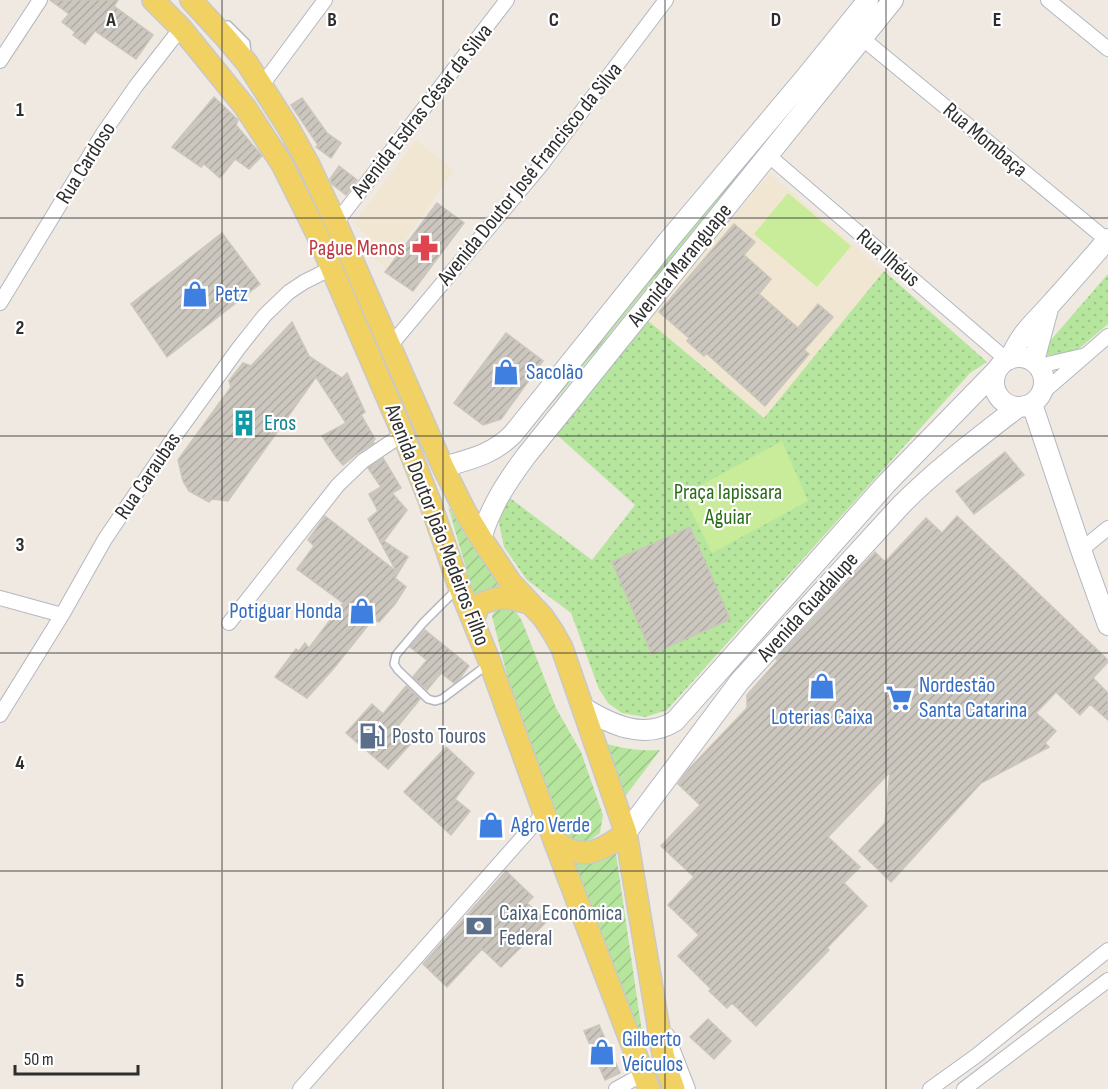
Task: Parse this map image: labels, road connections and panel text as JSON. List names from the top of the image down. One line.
{"streets":{"main road":["Avenida Maranguape","Avenida Doutor João Medeiros Filho","Avenida Guadalupe"],"street":["Avenida Esdras César da Silva","Rua Mombaça","Rua Cardoso","Avenida Doutor José Francisco da Silva","Rua Ilhéus","Rua Caraubas"]},"crossings":[["Avenida Esdras César da Silva","Avenida Doutor João Medeiros Filho"],["Rua Mombaça","Avenida Maranguape"],["Rua Mombaça","Avenida Guadalupe"],["Rua Cardoso","Avenida Doutor João Medeiros Filho"],["Avenida Doutor José Francisco da Silva","Avenida Doutor João Medeiros Filho"],["Rua Ilhéus","Avenida Maranguape"],["Rua Ilhéus","Avenida Guadalupe"],["Avenida Maranguape","Avenida Doutor João Medeiros Filho"],["Rua Caraubas","Avenida Doutor João Medeiros Filho"],["Avenida Doutor João Medeiros Filho","Avenida Guadalupe"]],"parks":["Praça Iapissara Aguiar"],"places":{"pharmacy":["Pague Menos"],"shop":["Petz","Sacolão","Potiguar Honda","Loterias Caixa","Agro Verde","Gilberto Veículos"],"building":["Eros"],"supermarket":["Nordestão Santa Catarina"],"fuel station":["Posto Touros"],"bank":["Caixa Econômica Federal"]},"scale_bar":"50 m","grid":{"columns":["A","B","C","D","E"],"rows":["1","2","3","4","5"]}}
